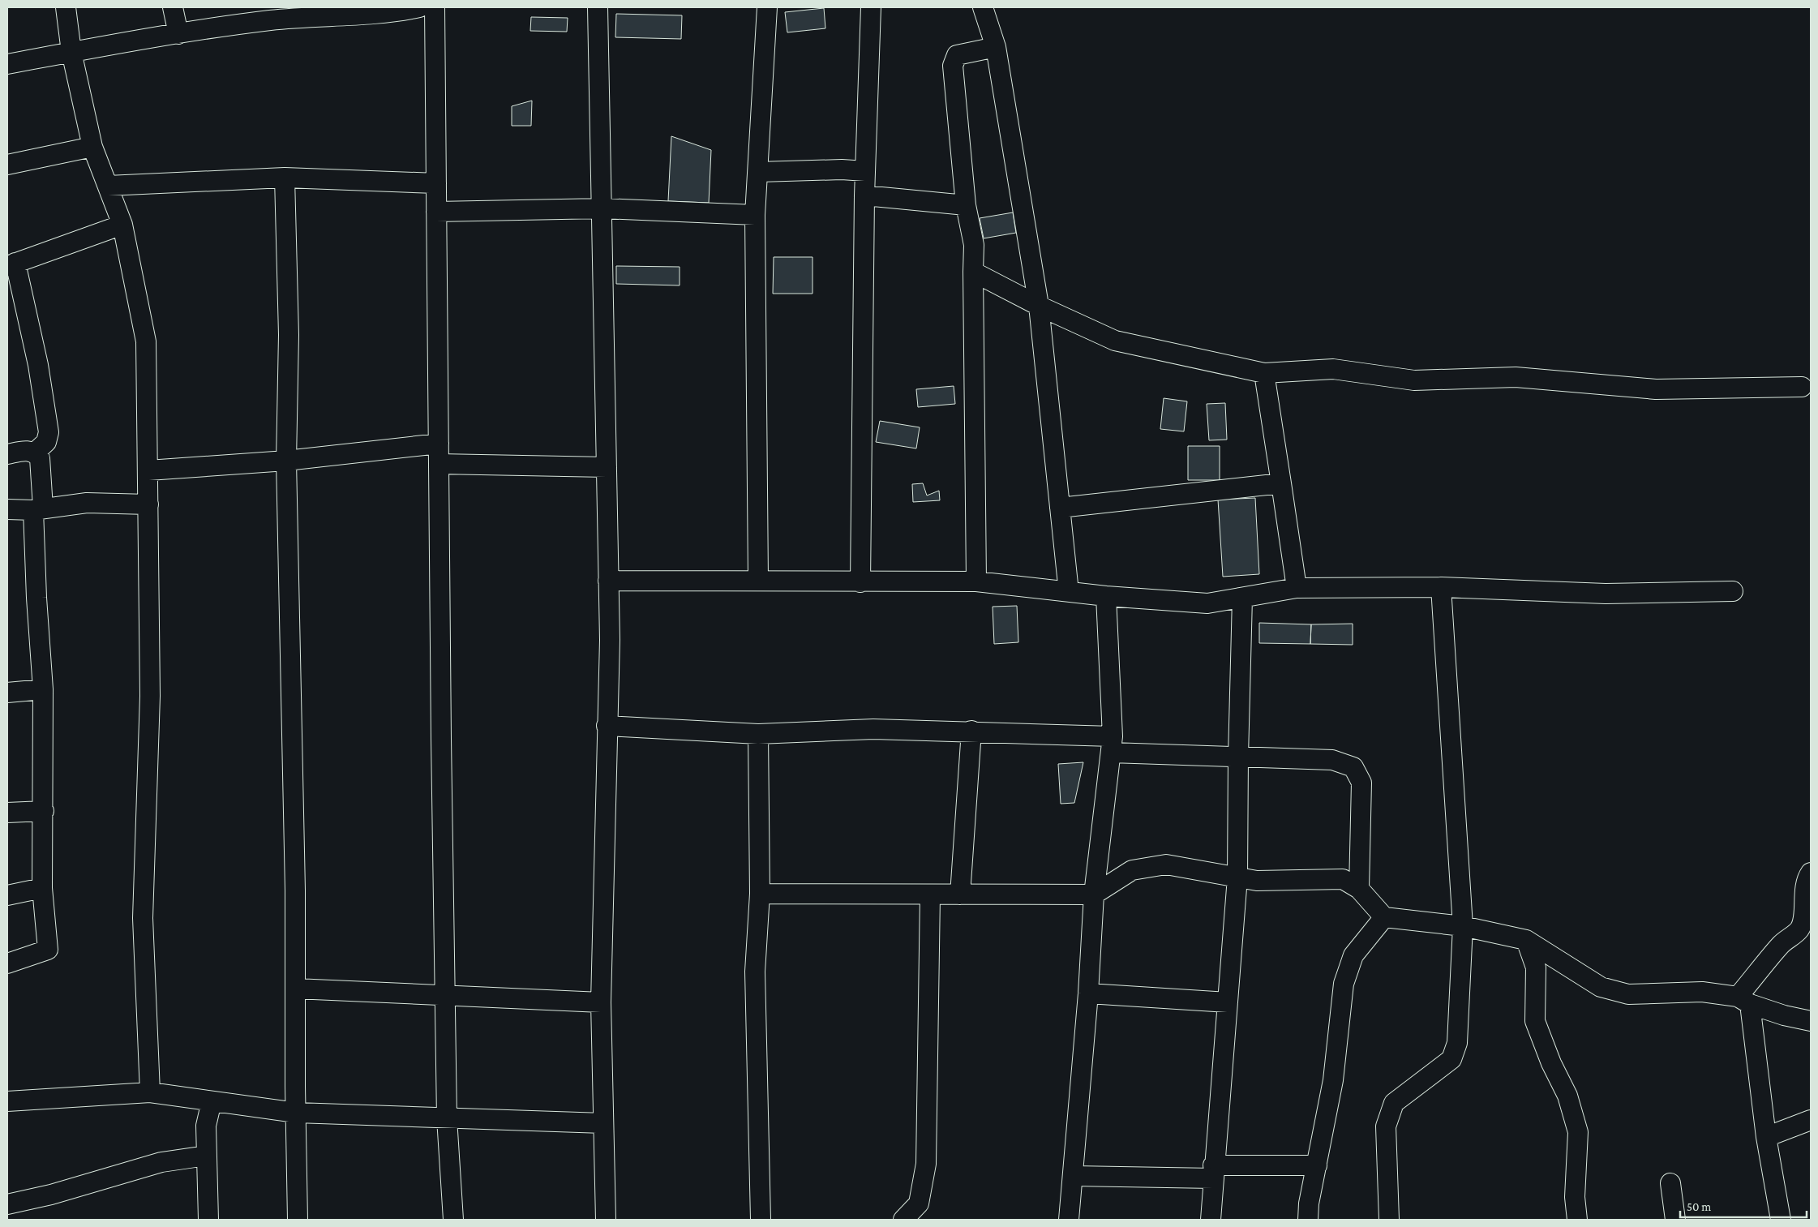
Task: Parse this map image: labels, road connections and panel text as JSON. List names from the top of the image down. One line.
{"scale_bar":"50 m"}
